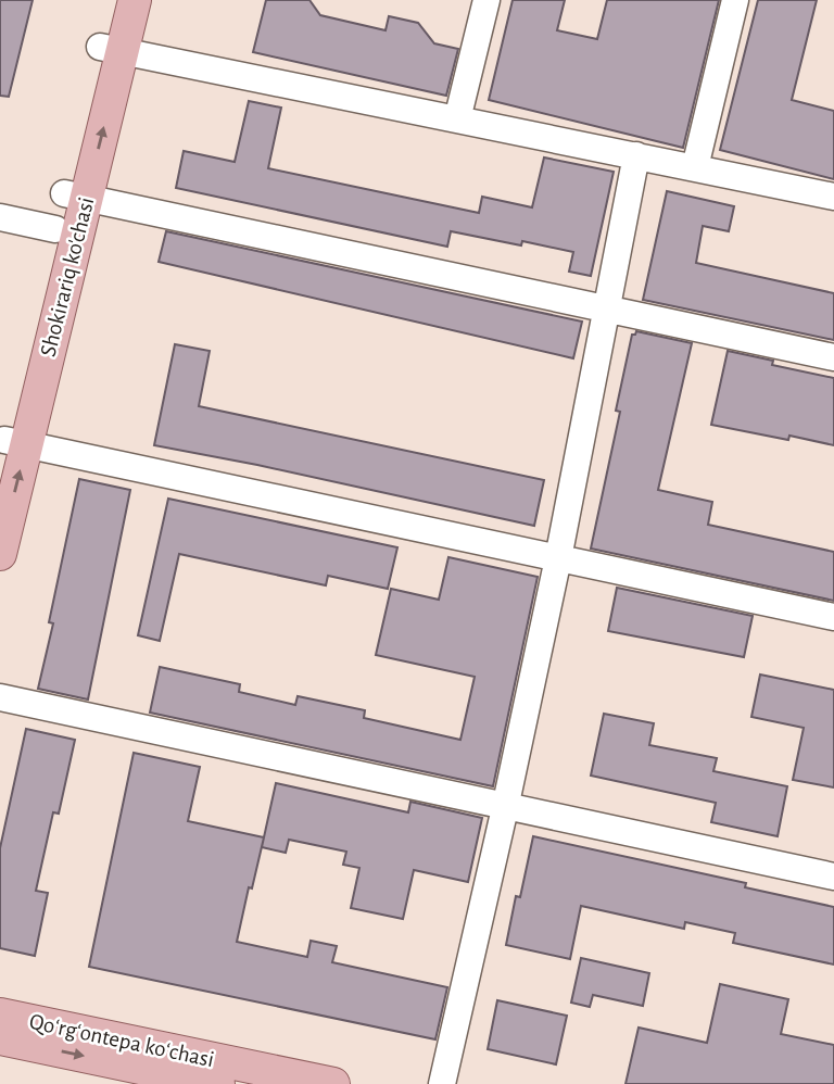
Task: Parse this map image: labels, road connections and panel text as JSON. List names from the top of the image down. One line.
{"streets":{"main road":["Shokirariq ko'chasi","Qoʻrgʻontepa koʻchasi"]}}
